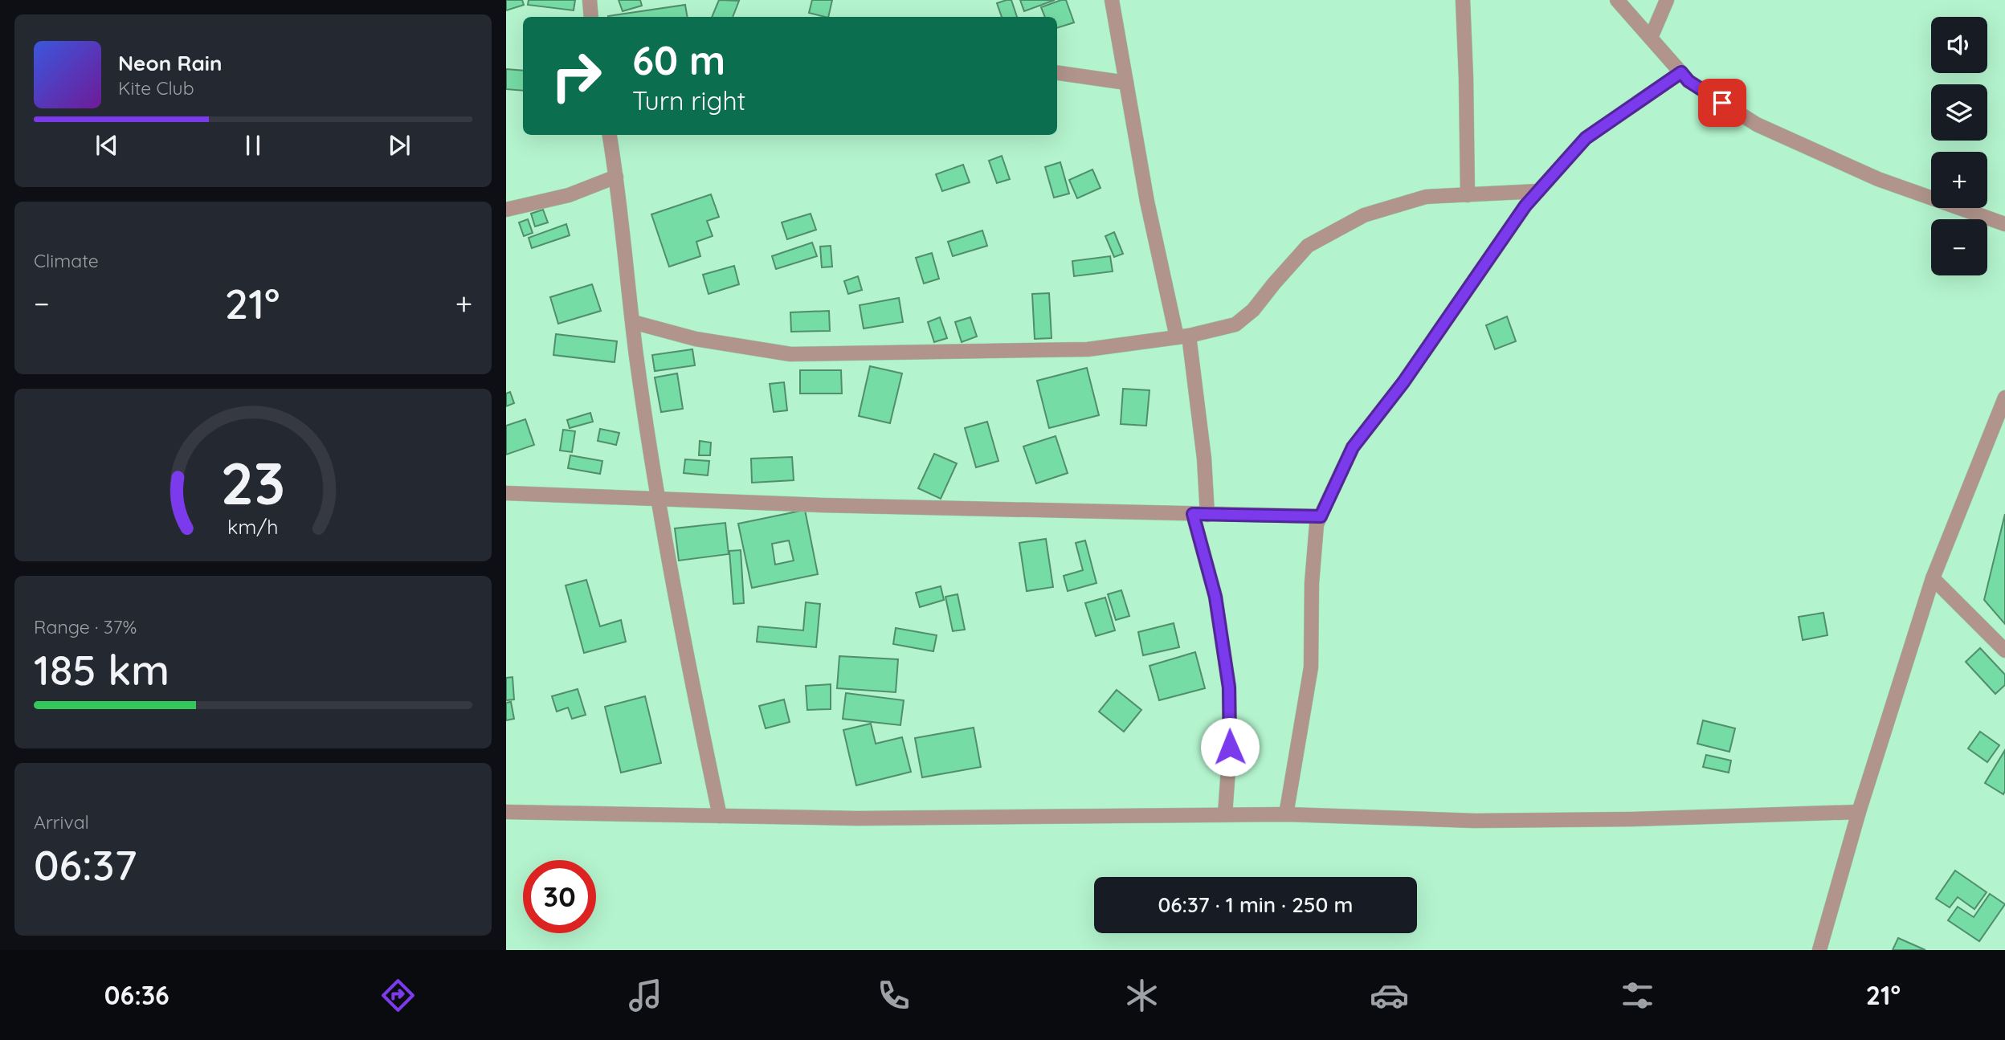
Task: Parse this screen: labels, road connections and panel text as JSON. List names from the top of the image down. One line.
{"page":{"map_buttons":["+","−"],"turn":["60 m","Turn right"],"song":["Neon Rain","Kite Club"],"tile":["Climate",["Range · 37%","185 km"],["Arrival","06:37"]],"heat":["−","21°","+"],"limit":"30","trip":"06:37 · 1 min · 250 m","tabs":["06:36","21°"],"gauge":["23","km/h"]}}
